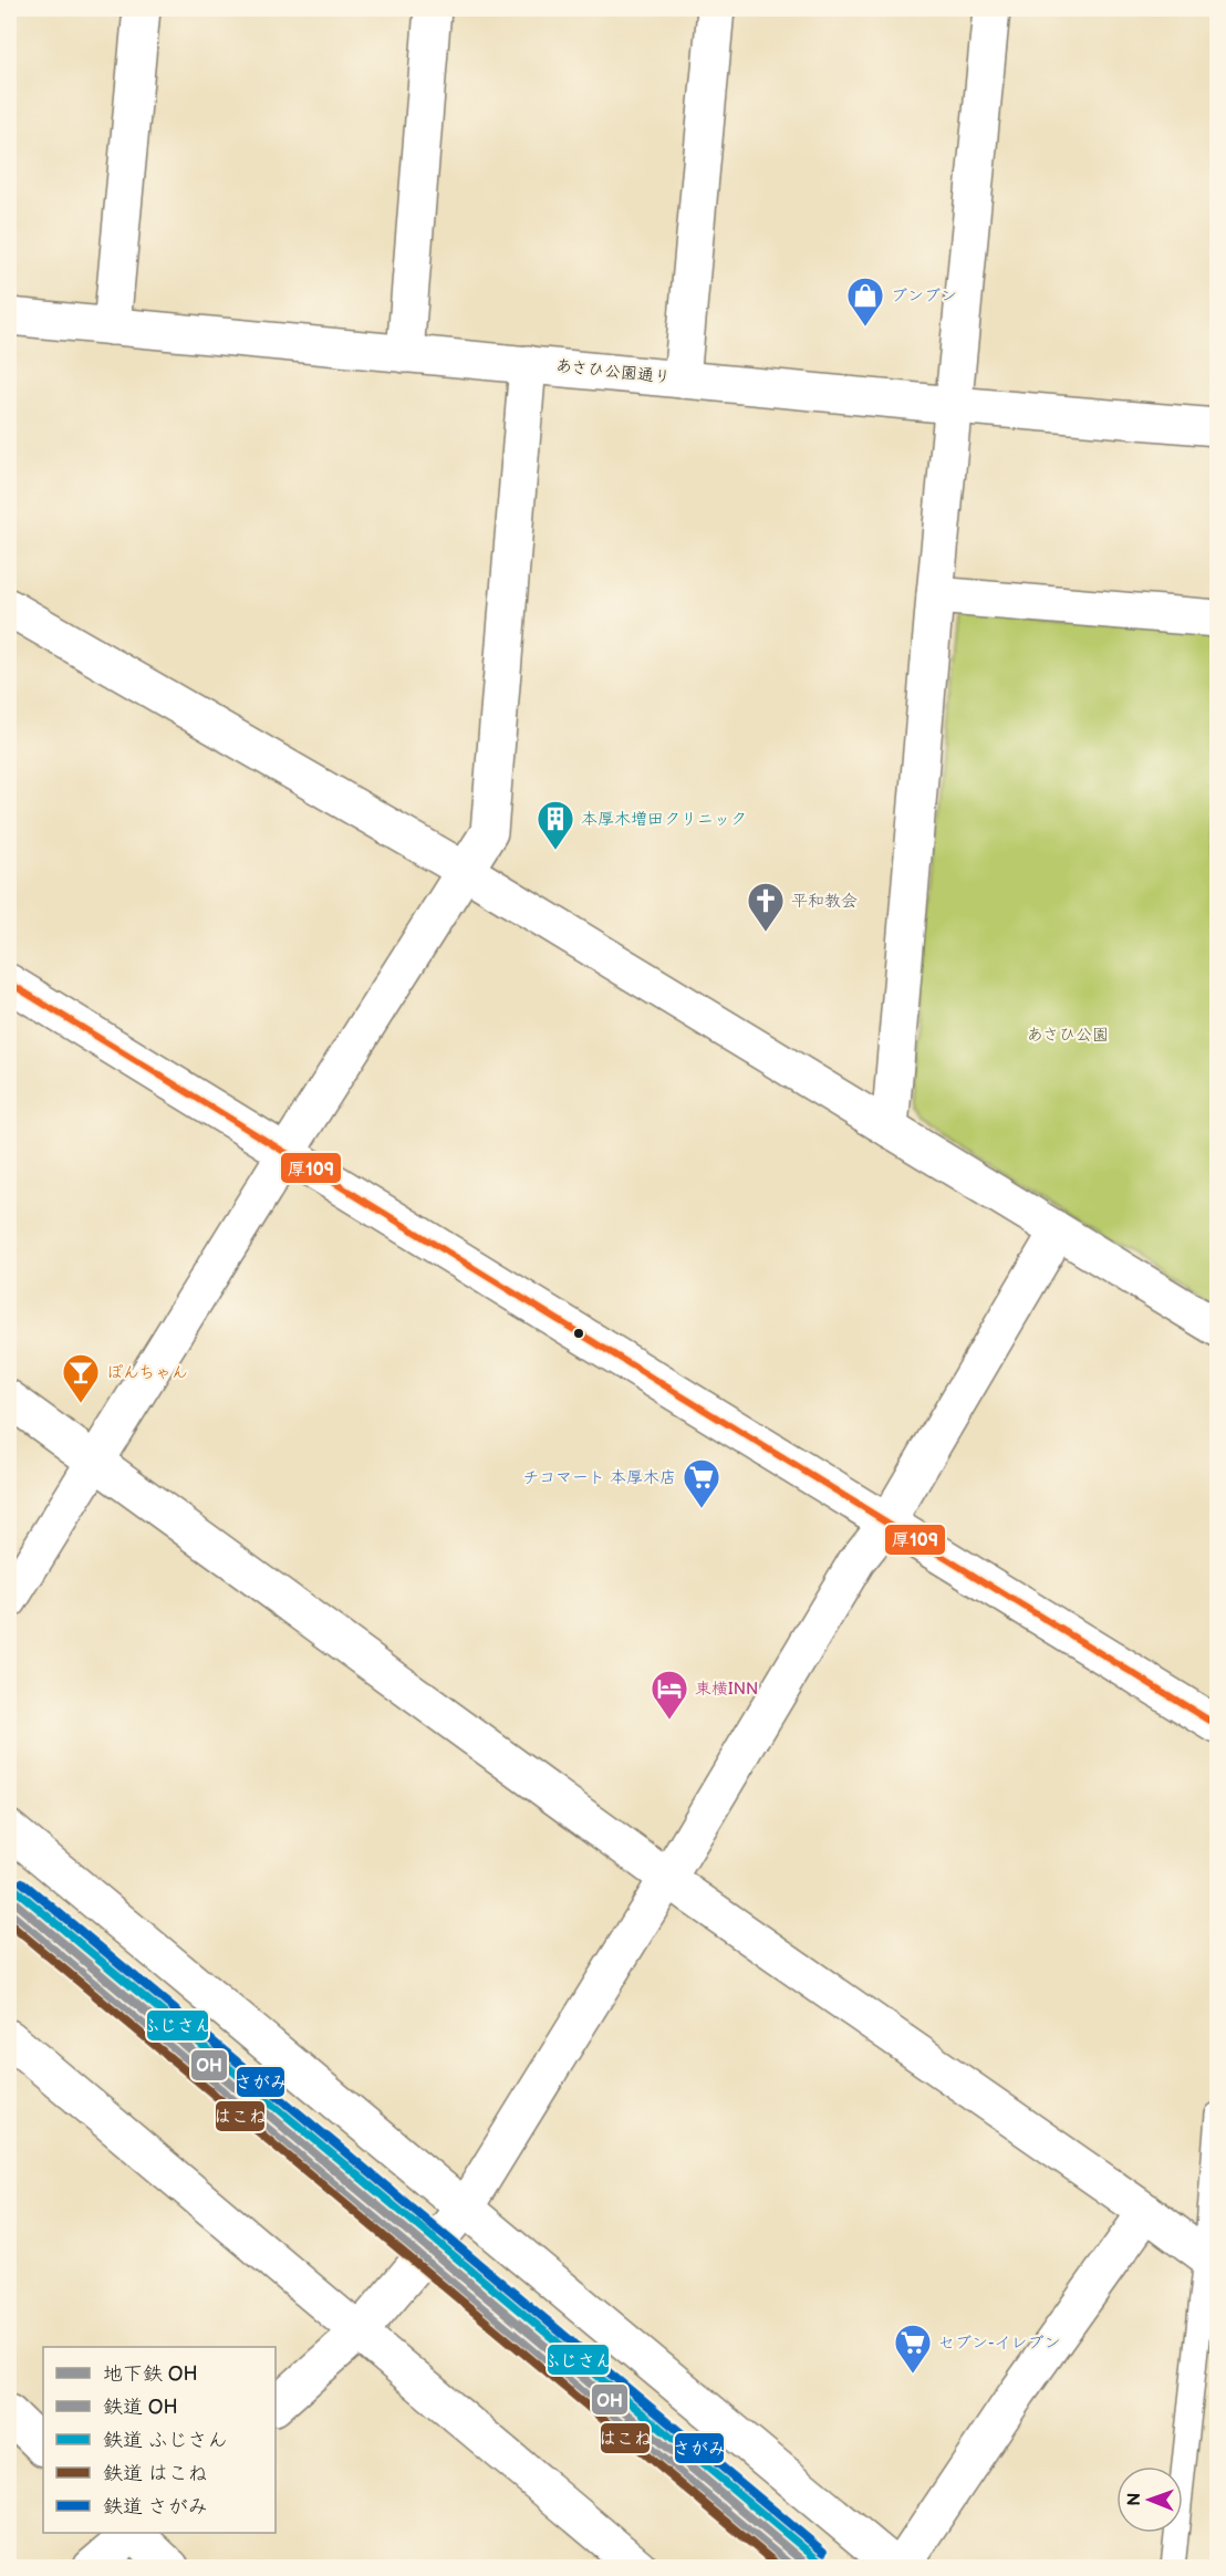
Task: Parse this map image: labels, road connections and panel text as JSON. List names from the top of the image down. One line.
{"streets":{"street":["あさひ公園通り"]},"parks":["あさひ公園"],"places":{"shop":["ブンブン"],"building":["本厚木増田クリニック"],"church":["平和教会"],"bar":["ぽんちゃん"],"supermarket":["チコマート 本厚木店","セブン-イレブン"],"hotel":["東横INN"]},"lines":["transit line 厚109","rail line さがみ","rail line ふじさん","metro line OH","rail line OH","rail line はこね"],"legend":["地下鉄 OH","鉄道 OH","鉄道 ふじさん","鉄道 はこね","鉄道 さがみ"],"north":"left"}
